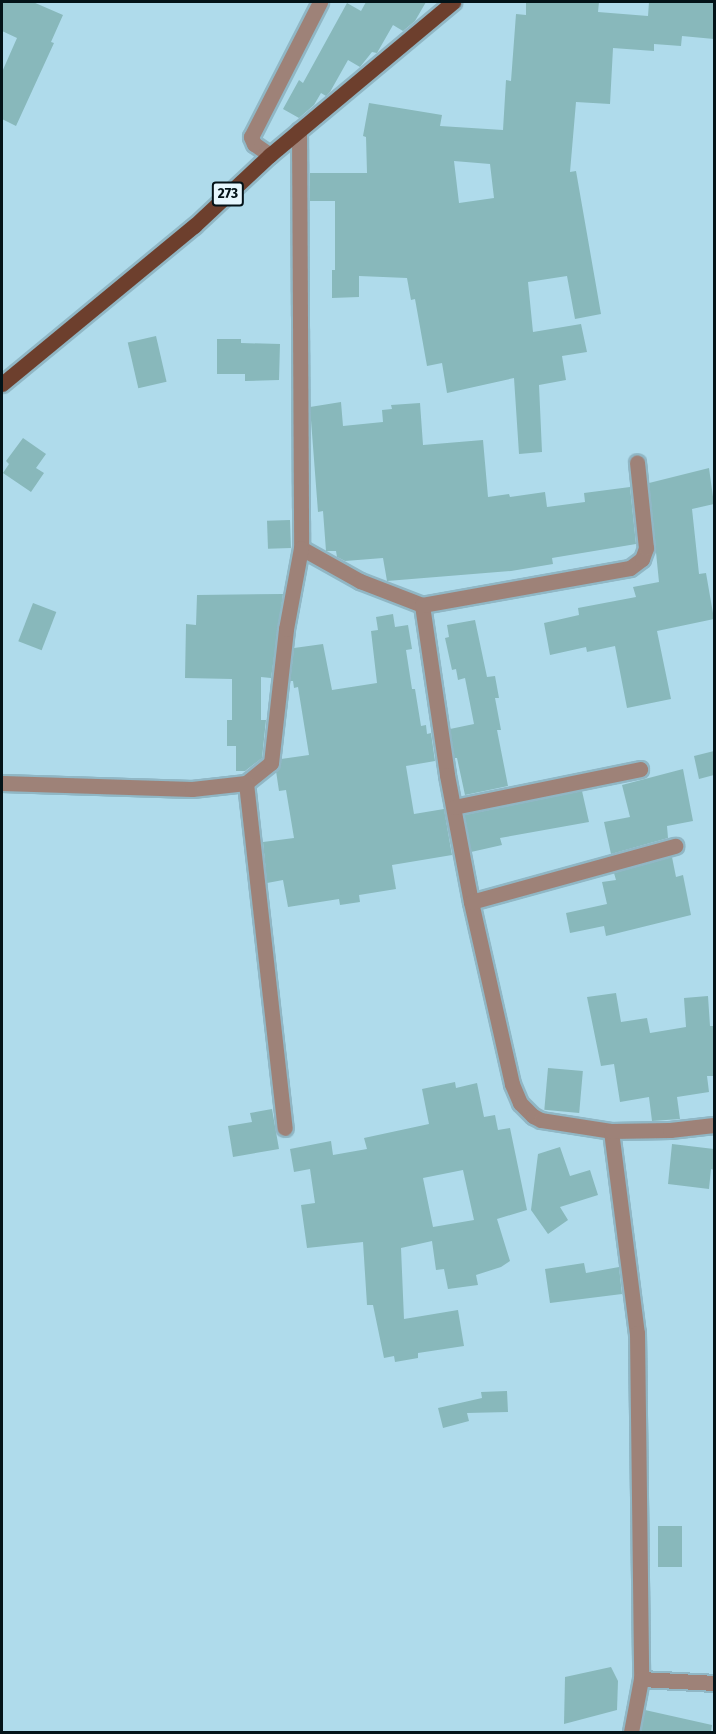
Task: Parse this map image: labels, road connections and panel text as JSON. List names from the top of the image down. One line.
{"streets":{"main road":["273"]}}
